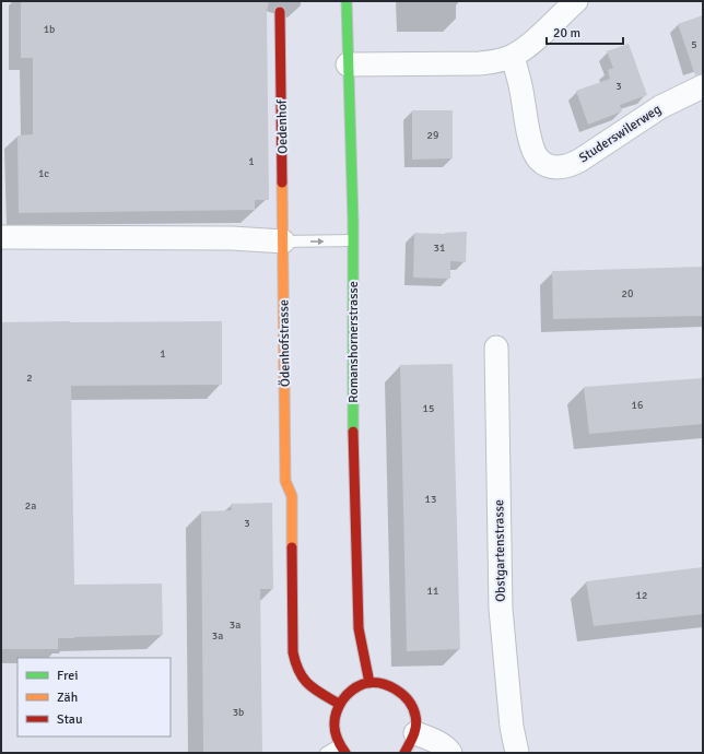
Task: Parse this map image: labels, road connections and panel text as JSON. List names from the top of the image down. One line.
{"streets":{"main road":["Oedenhof","Romanshornerstrasse","Ödenhofstrasse"],"street":["Studerswilerweg","Obstgartenstrasse"]},"crossings":[["Oedenhof","Ödenhofstrasse"]],"house_numbers":["1b","5","3","29","1","1c","31","20","1","2","16","15","13","2a","3","11","12","3a","3a","3b"],"legend":["Frei","Zäh","Stau"],"scale_bar":"20 m"}
